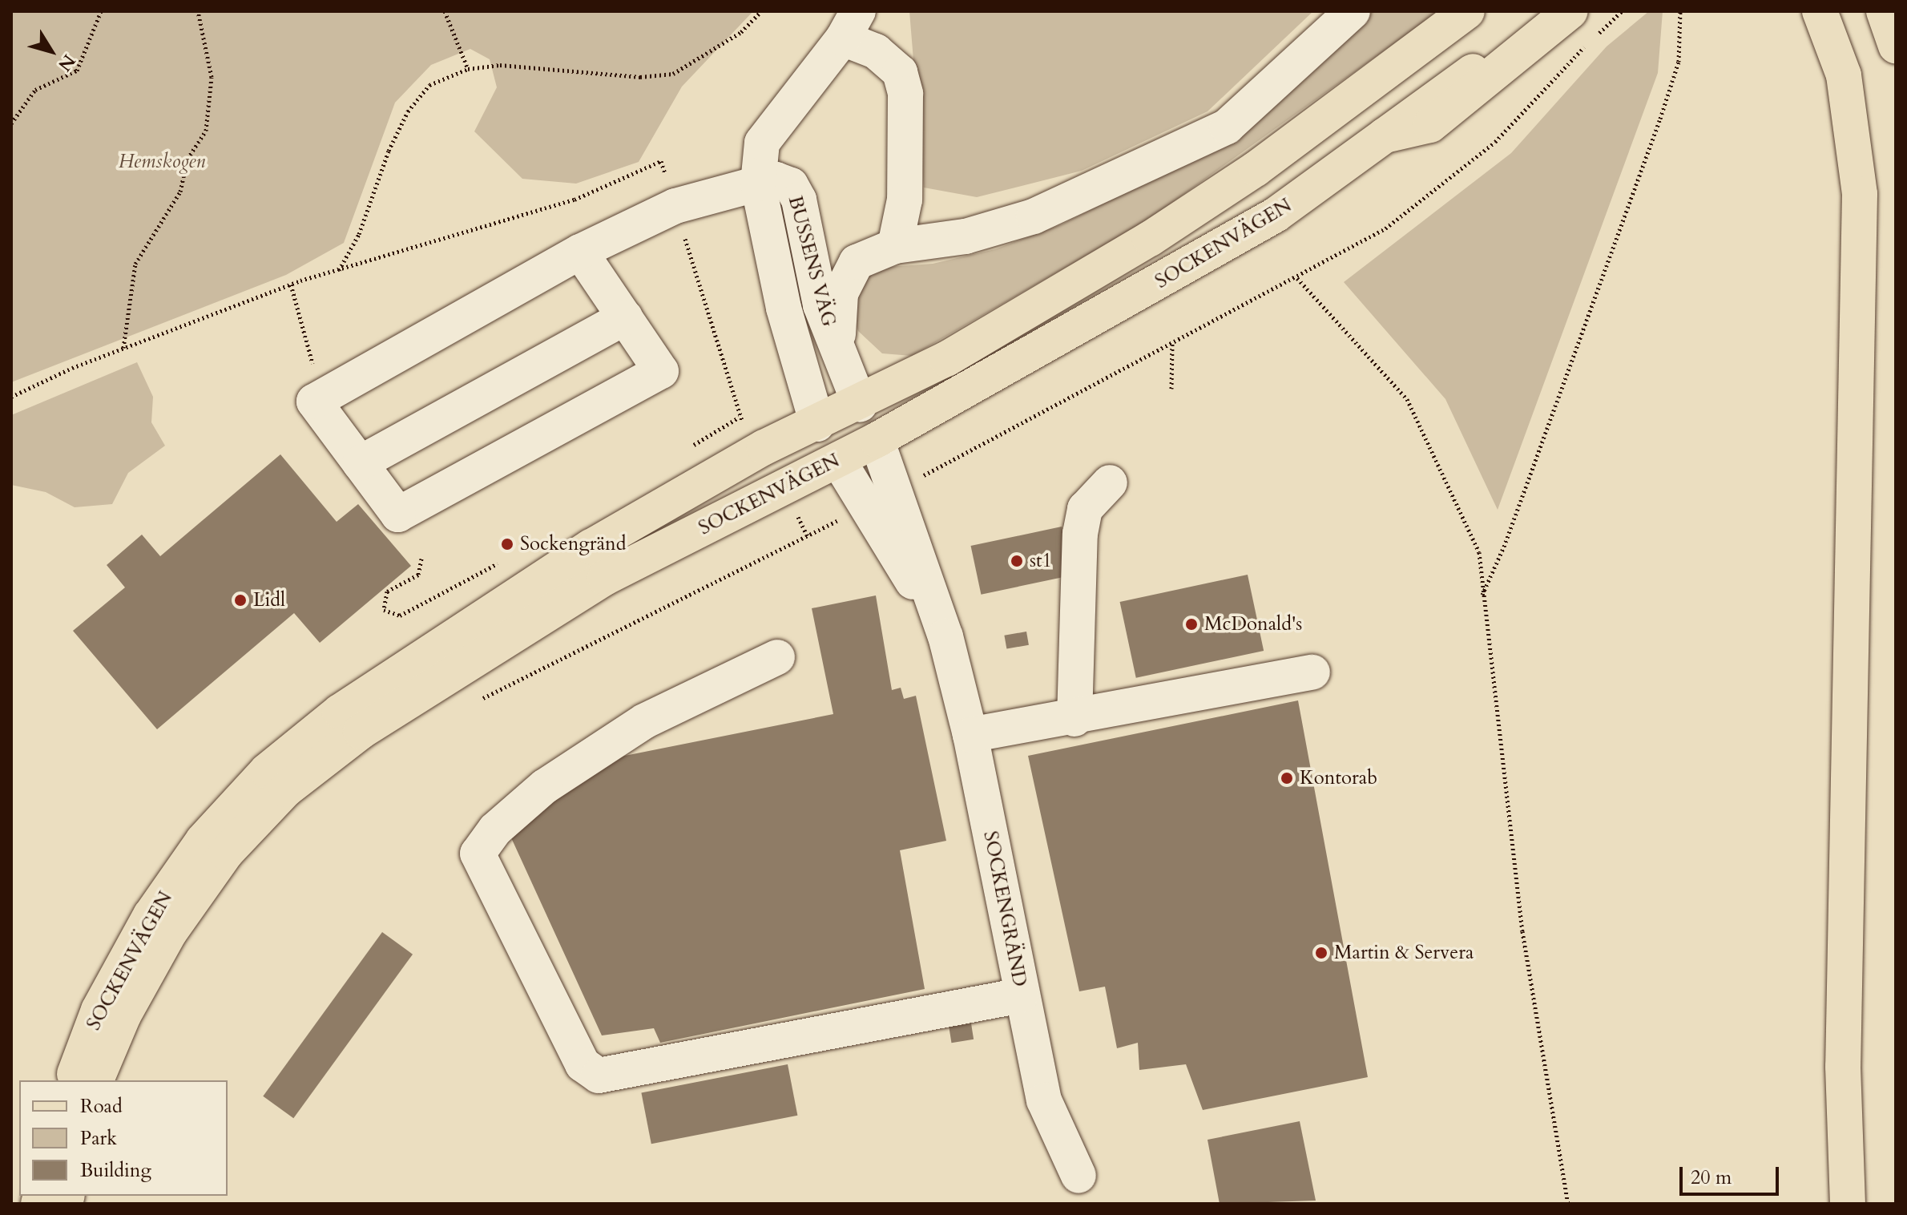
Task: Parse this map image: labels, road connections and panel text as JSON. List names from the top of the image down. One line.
{"streets":{"main road":["SOCKENVÄGEN"],"street":["BUSSENS VÄG","SOCKENGRÄND"]},"crossings":[["SOCKENVÄGEN","BUSSENS VÄG"],["SOCKENVÄGEN","SOCKENGRÄND"]],"parks":["Hemskogen"],"places":["Sockengränd","st1","Lidl","McDonald's","Kontorab","Martin & Servera"],"legend":["Road","Park","Building"],"scale_bar":"20 m","north":"bottom right"}
